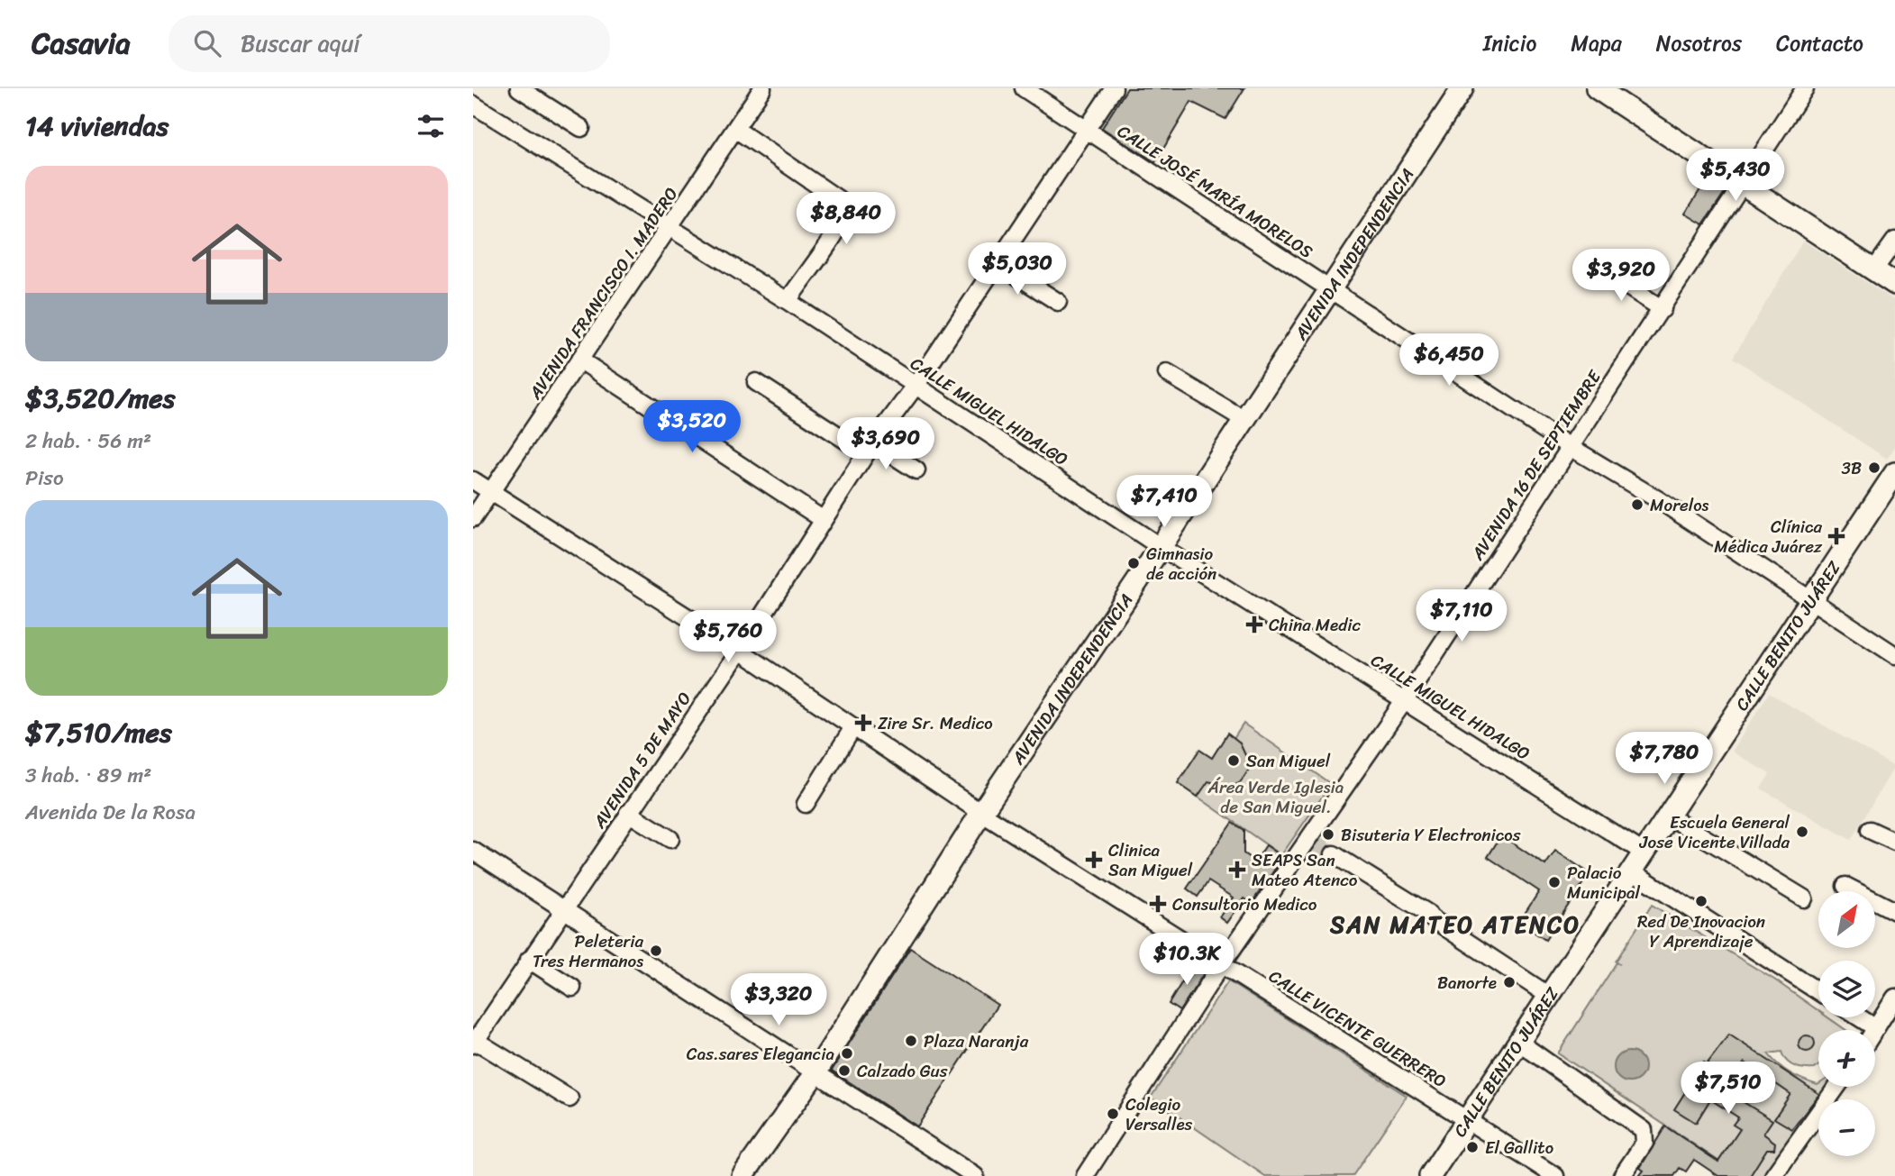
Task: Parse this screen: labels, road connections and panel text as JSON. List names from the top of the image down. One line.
{"streets":{"main road":["AVENIDA INDEPENDENCIA","CALLE BENITO JUÁREZ"],"street":["CALLE JOSÉ MARÍA MORELOS","AVENIDA FRANCISCO I. MADERO","CALLE MIGUEL HIDALGO","AVENIDA 16 DE SEPTIEMBRE","AVENIDA 5 DE MAYO","CALLE VICENTE GUERRERO"]},"crossings":[["CALLE JOSÉ MARÍA MORELOS","AVENIDA INDEPENDENCIA"],["CALLE JOSÉ MARÍA MORELOS","AVENIDA 16 DE SEPTIEMBRE"],["CALLE JOSÉ MARÍA MORELOS","CALLE BENITO JUÁREZ"],["CALLE JOSÉ MARÍA MORELOS","AVENIDA 5 DE MAYO"],["AVENIDA INDEPENDENCIA","CALLE MIGUEL HIDALGO"],["AVENIDA INDEPENDENCIA","CALLE VICENTE GUERRERO"],["AVENIDA FRANCISCO I. MADERO","CALLE MIGUEL HIDALGO"],["AVENIDA FRANCISCO I. MADERO","CALLE VICENTE GUERRERO"],["CALLE MIGUEL HIDALGO","AVENIDA 16 DE SEPTIEMBRE"],["CALLE MIGUEL HIDALGO","CALLE BENITO JUÁREZ"],["CALLE MIGUEL HIDALGO","AVENIDA 5 DE MAYO"],["AVENIDA 16 DE SEPTIEMBRE","CALLE VICENTE GUERRERO"],["CALLE BENITO JUÁREZ","CALLE VICENTE GUERRERO"],["AVENIDA 5 DE MAYO","CALLE VICENTE GUERRERO"]],"districts":["SAN MATEO ATENCO"],"parks":["Área Verde Iglesia de San Miguel."],"places":{"other":["3B","Morelos","Gimnasio de acción","San Miguel","Escuela General Jose Vicente Villada","Bisuteria Y Electronicos","Palacio Municipal","Red De Inovacion Y Aprendizaje","Peleteria Tres Hermanos","Banorte","Plaza Naranja","Cas.sares Elegancia","Calzado Gus","Colegio Versalles","El Gallito"],"health":["Clínica Médica Juárez","China Medic","Zire Sr. Medico","Clinica San Miguel","SEAPS San Mateo Atenco","Consultorio Medico"]},"north":"top right","page":{"header":"Casavia","search":"Buscar aquí","nav":["Inicio","Mapa","Nosotros","Contacto"],"heading":"14 viviendas","price":["$5,430","$8,840","$5,030","$3,920","$6,450","$3,520","$3,690","$7,410","$7,110","$5,760","$7,780","$10.3K","$3,320","$7,510"],"list":[{"name":"$3,520/mes","note":"2 hab. · 56 m² · Piso"},{"name":"$7,510/mes","note":"3 hab. · 89 m² · Avenida De la Rosa"}],"map_buttons":["+","−"]}}
